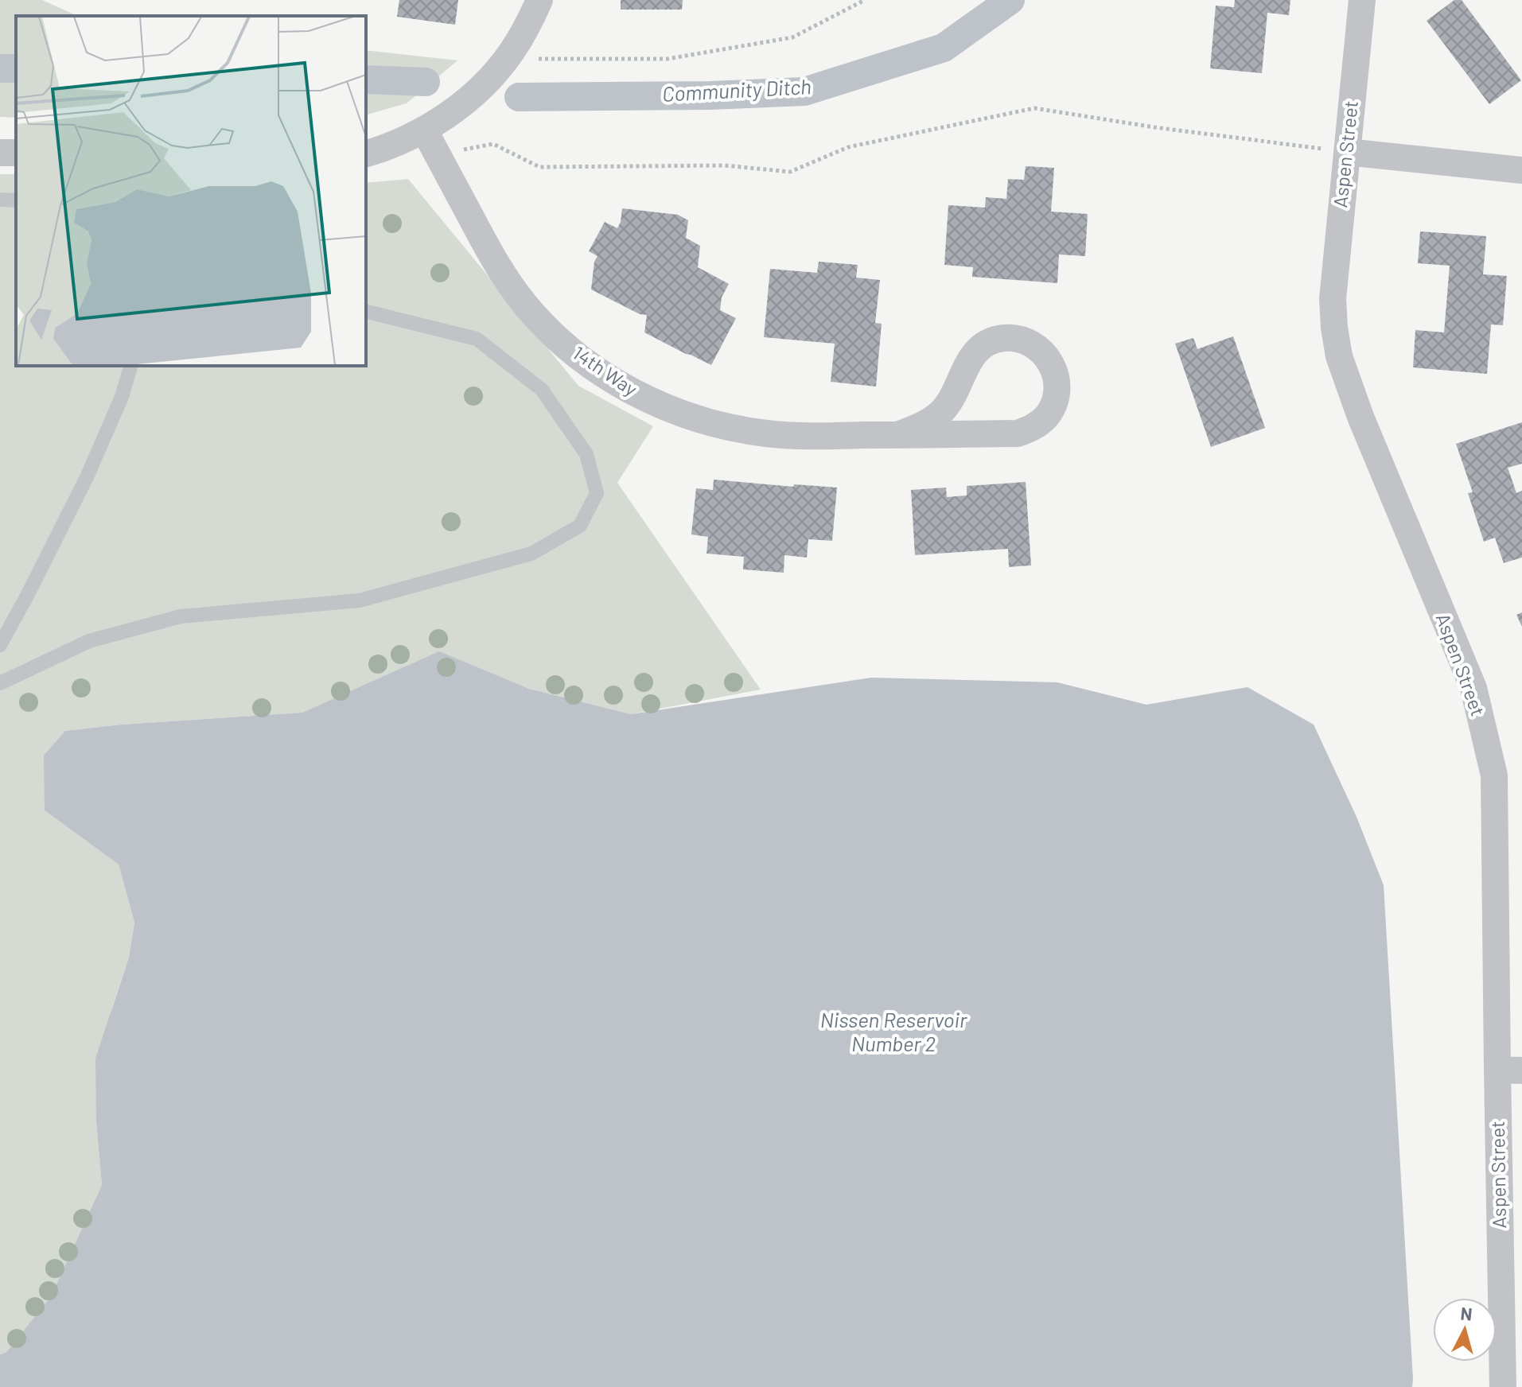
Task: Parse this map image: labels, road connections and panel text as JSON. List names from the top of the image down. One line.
{"streets":{"street":["Aspen Street","14th Way"]},"water":["Community Ditch","Nissen Reservoir Number 2"],"north":"top"}
